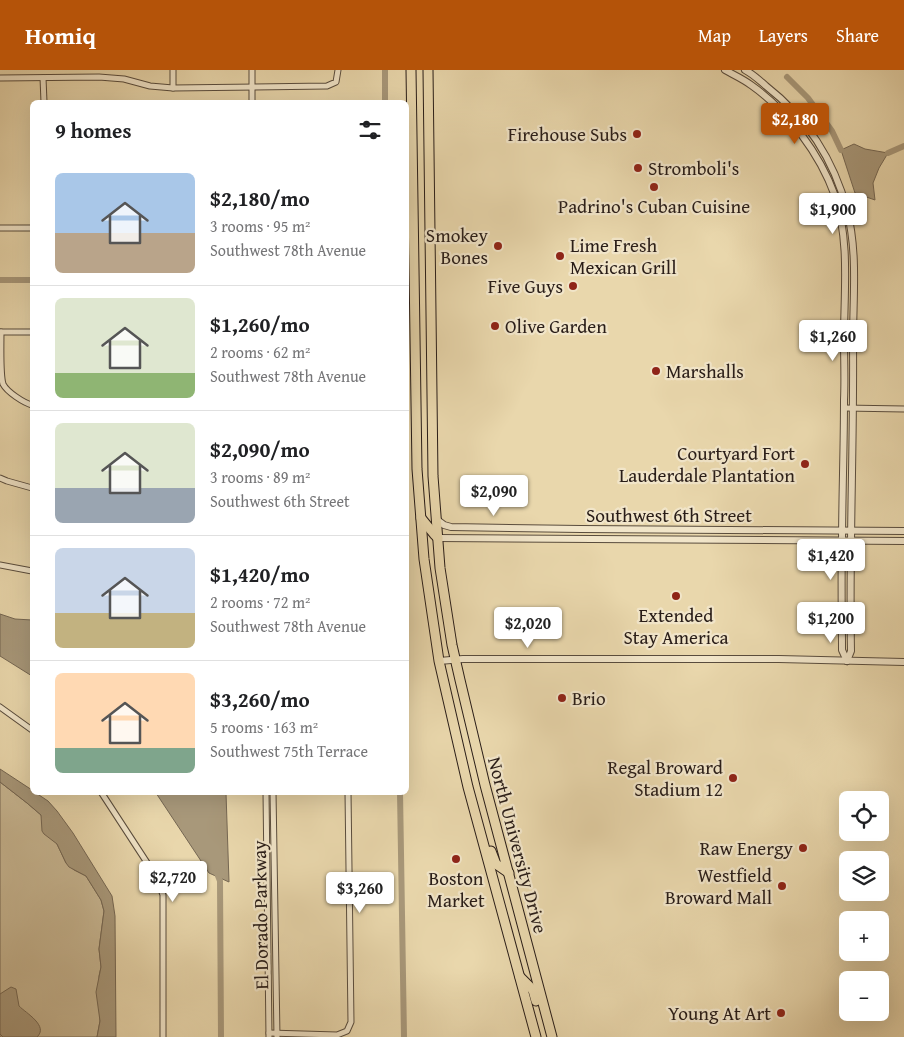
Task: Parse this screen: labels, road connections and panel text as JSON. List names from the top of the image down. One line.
{"streets":{"main road":["North University Drive"],"street":["Southwest 6th Street","El Dorado Parkway"]},"crossings":[["Southwest 6th Street","North University Drive"]],"places":["Firehouse Subs","Stromboli's","Padrino's Cuban Cuisine","Smokey Bones","Lime Fresh Mexican Grill","Five Guys","Olive Garden","Marshalls","Courtyard Fort Lauderdale Plantation","Extended Stay America","Brio","Regal Broward Stadium 12","Raw Energy","Boston Market","Westfield Broward Mall","Young At Art"],"page":{"header":"Homiq","nav":["Map","Layers","Share"],"heading":"9 homes","price":["$2,180","$1,900","$1,260","$2,090","$1,420","$1,200","$2,020","$2,720","$3,260"],"list":[{"name":"$2,180/mo","note":"3 rooms · 95 m² · Southwest 78th Avenue"},{"name":"$1,260/mo","note":"2 rooms · 62 m² · Southwest 78th Avenue"},{"name":"$2,090/mo","note":"3 rooms · 89 m² · Southwest 6th Street"},{"name":"$1,420/mo","note":"2 rooms · 72 m² · Southwest 78th Avenue"},{"name":"$3,260/mo","note":"5 rooms · 163 m² · Southwest 75th Terrace"}],"map_buttons":["+","−"]}}
